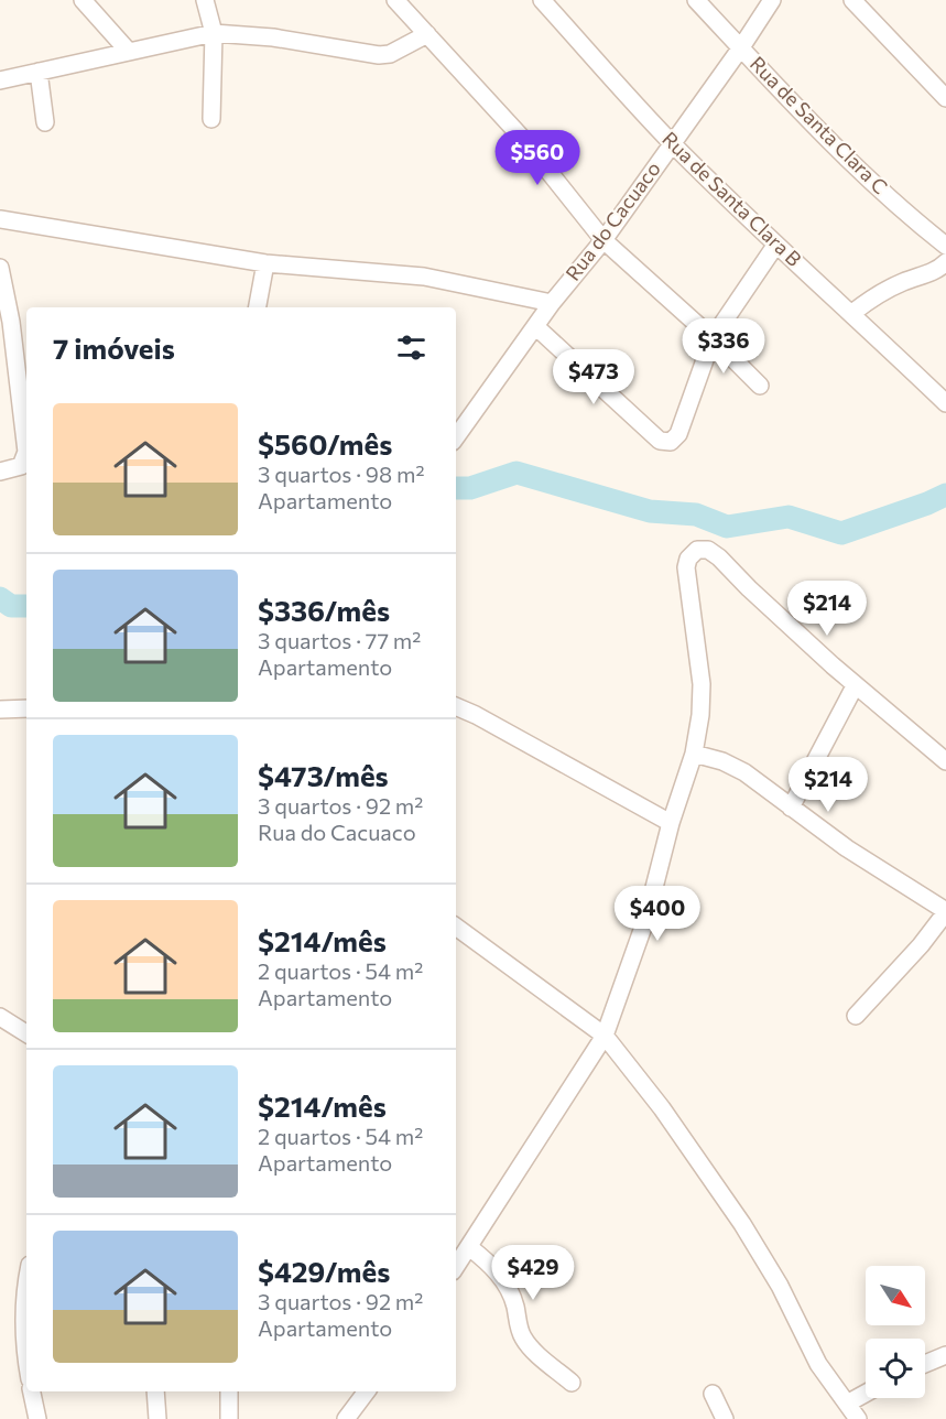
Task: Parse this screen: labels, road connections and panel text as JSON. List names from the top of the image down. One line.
{"streets":{"street":["Rua de Santa Clara C","Rua de Santa Clara B","Rua do Cacuaco"]},"crossings":[["Rua de Santa Clara C","Rua do Cacuaco"],["Rua de Santa Clara B","Rua do Cacuaco"]],"north":"bottom right","page":{"price":["$560","$336","$473","$214","$214","$400","$429"],"heading":"7 imóveis","list":[{"name":"$560/mês","note":"3 quartos · 98 m² · Apartamento"},{"name":"$336/mês","note":"3 quartos · 77 m² · Apartamento"},{"name":"$473/mês","note":"3 quartos · 92 m² · Rua do Cacuaco"},{"name":"$214/mês","note":"2 quartos · 54 m² · Apartamento"},{"name":"$214/mês","note":"2 quartos · 54 m² · Apartamento"},{"name":"$429/mês","note":"3 quartos · 92 m² · Apartamento"}]}}
